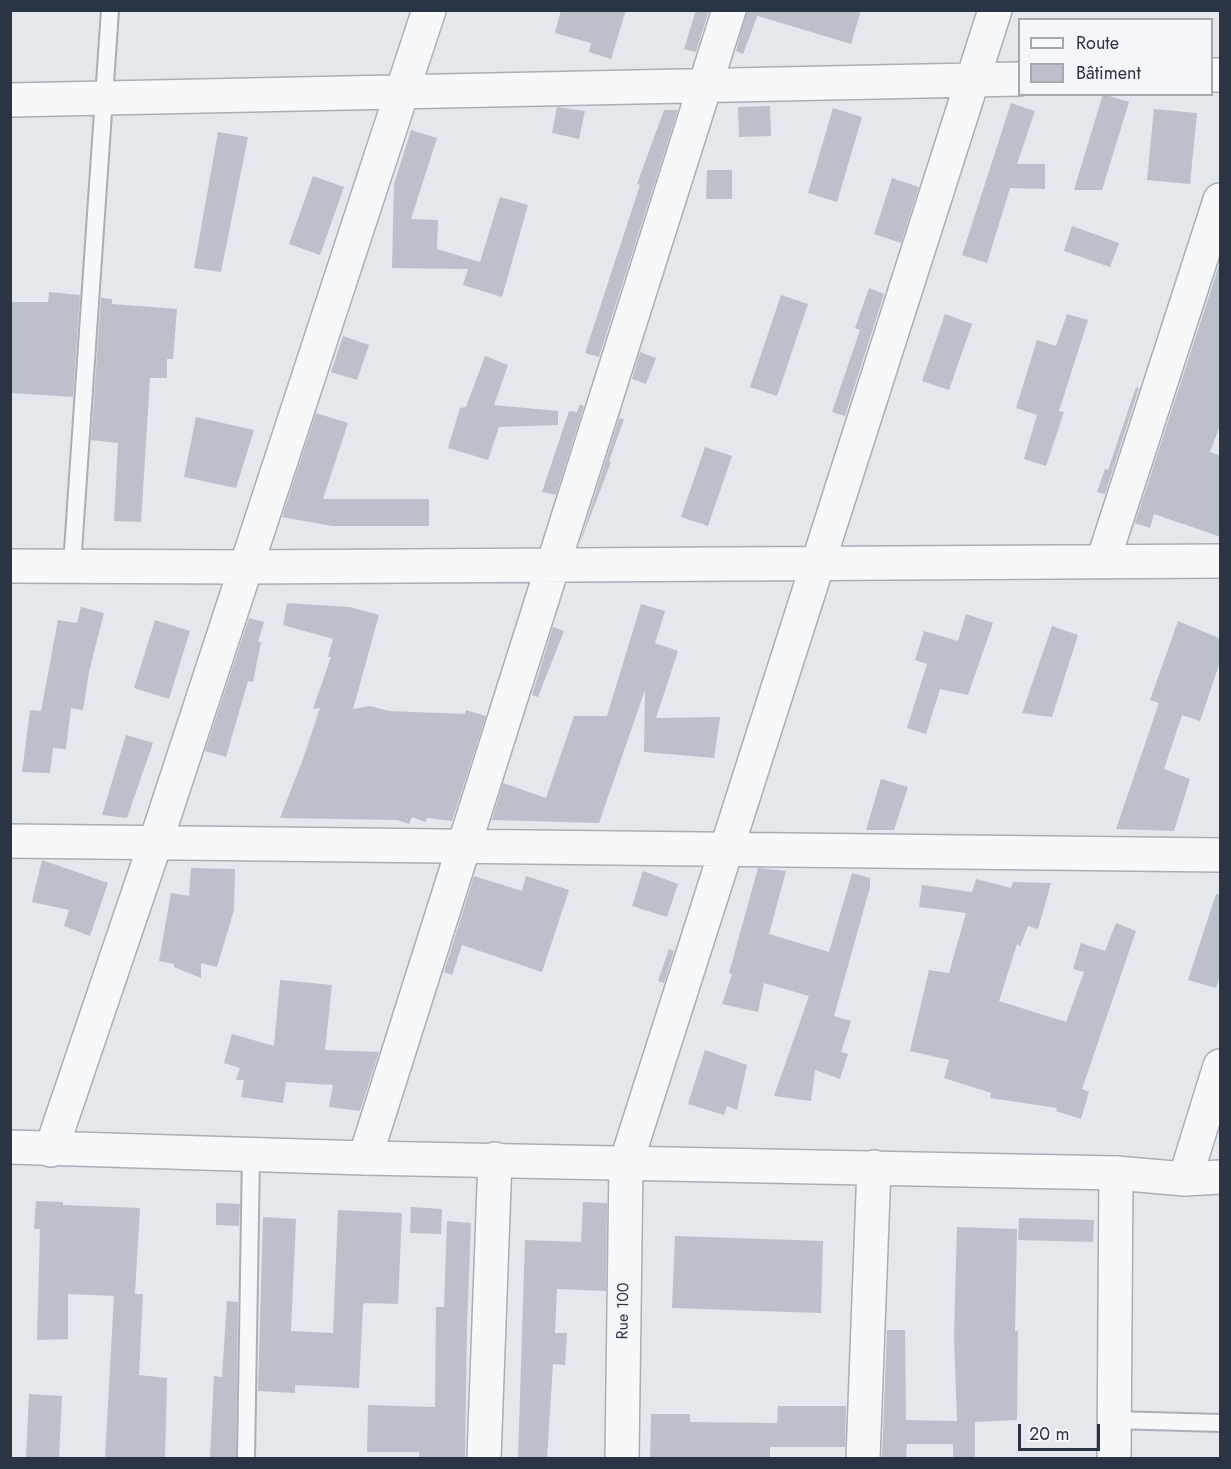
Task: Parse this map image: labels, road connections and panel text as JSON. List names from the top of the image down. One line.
{"streets":{"street":["Rue 100"]},"legend":["Route","Bâtiment"],"scale_bar":"20 m"}
